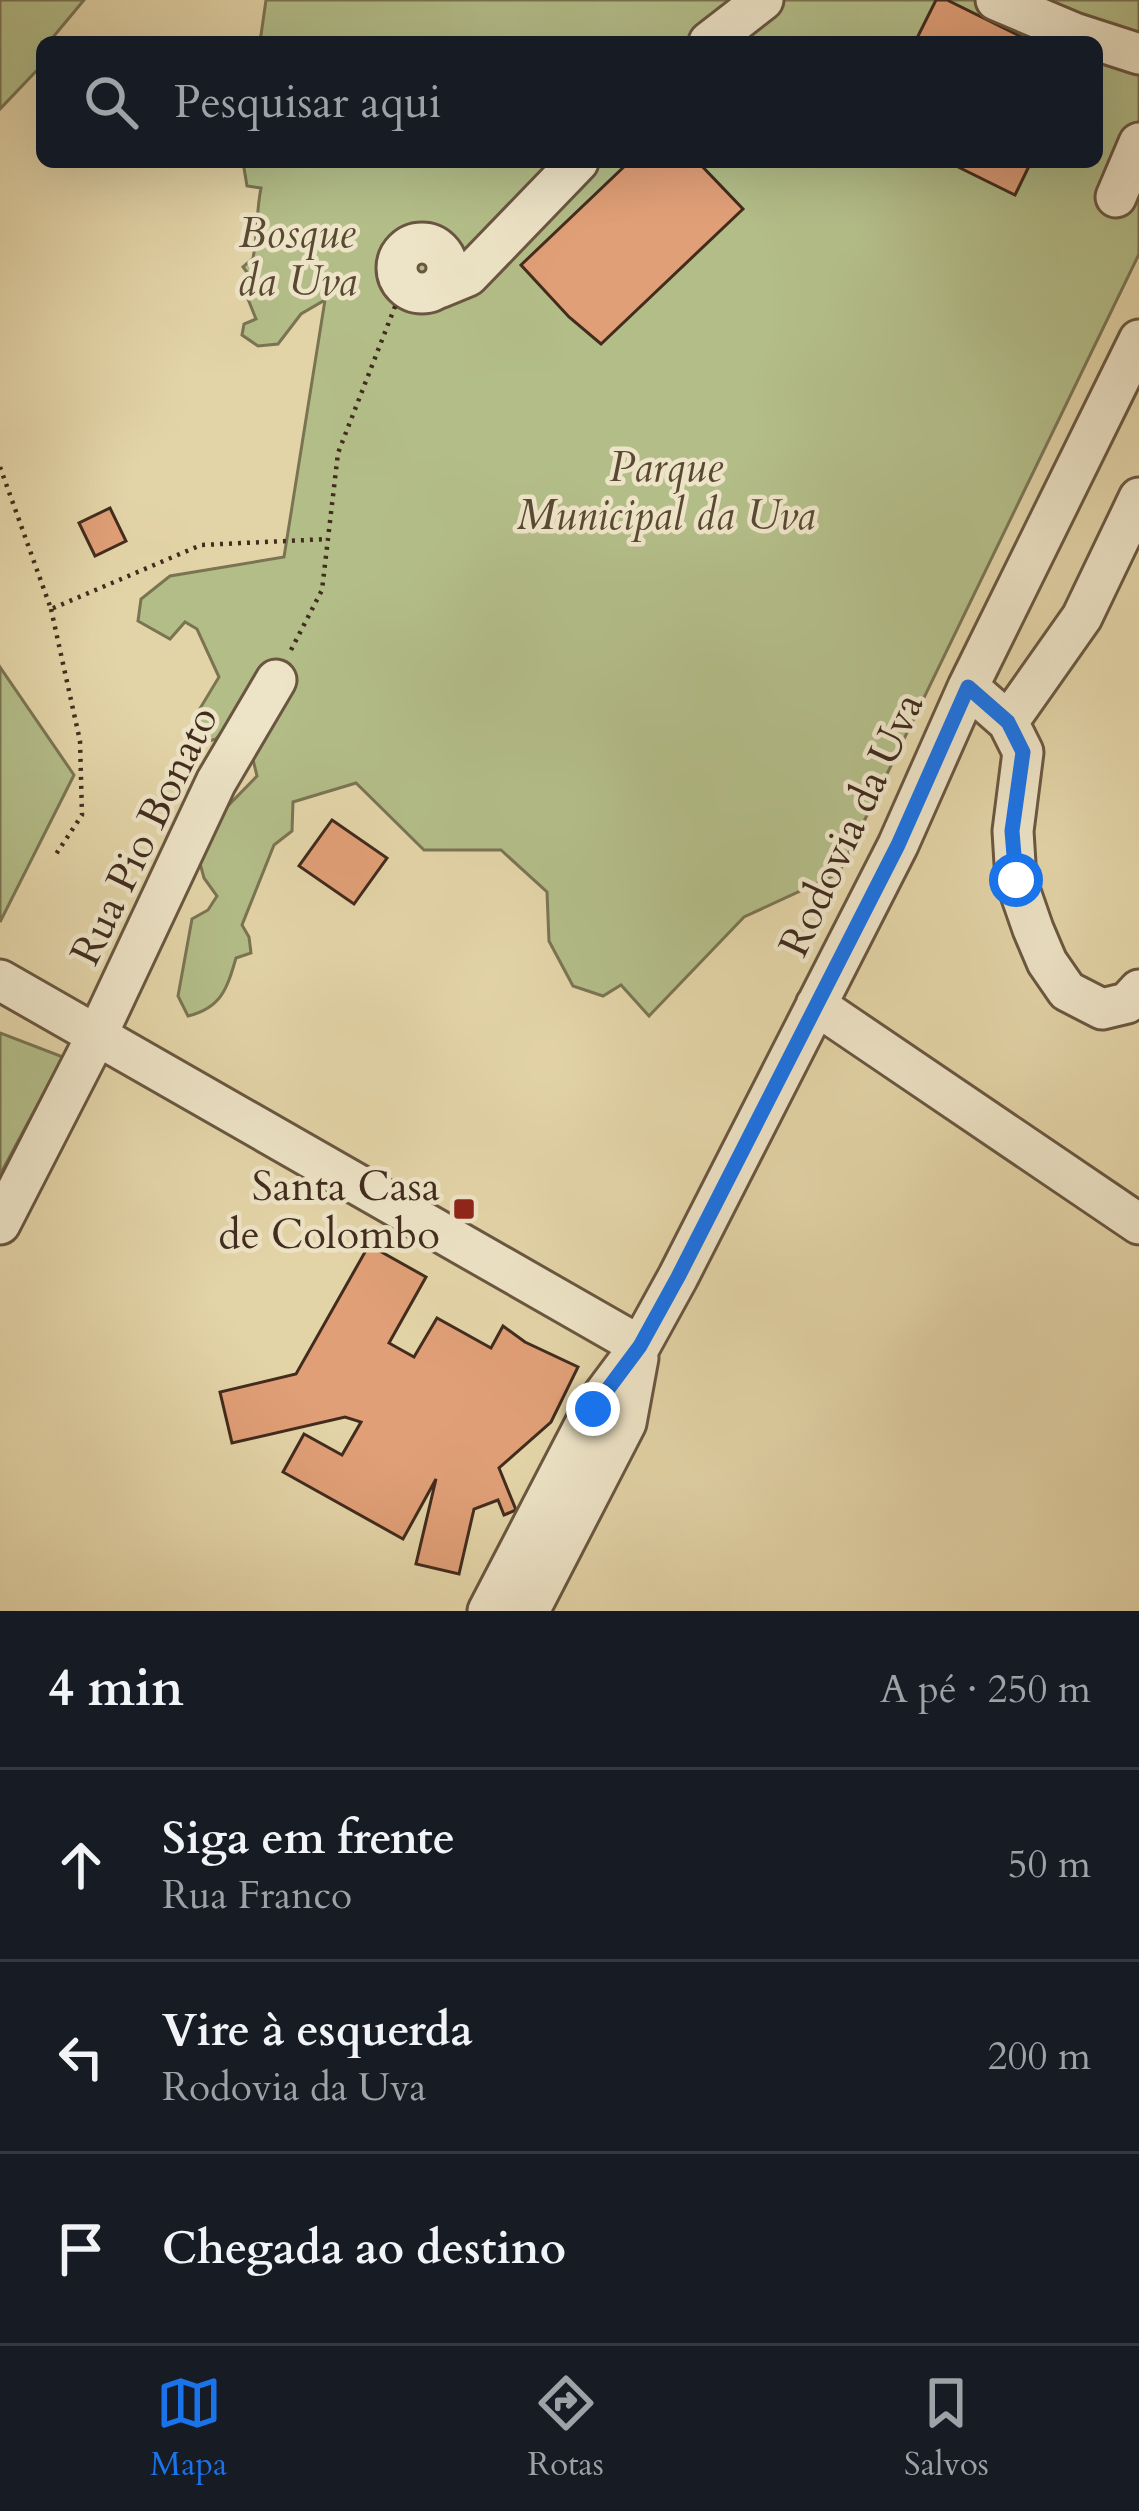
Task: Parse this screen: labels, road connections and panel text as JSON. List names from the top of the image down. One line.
{"streets":{"street":["Rodovia da Uva","Rua Pio Bonato"]},"parks":["Bosque da Uva","Parque Municipal da Uva"],"places":{"transit":["Santa Casa de Colombo"]},"page":{"search":"Pesquisar aqui","heading":["4 min","A pé · 250 m"],"list":[["Siga em frente","Rua Franco","50 m"],["Vire à esquerda","Rodovia da Uva","200 m"],"Chegada ao destino"],"nav":["Mapa","Rotas","Salvos"]}}
